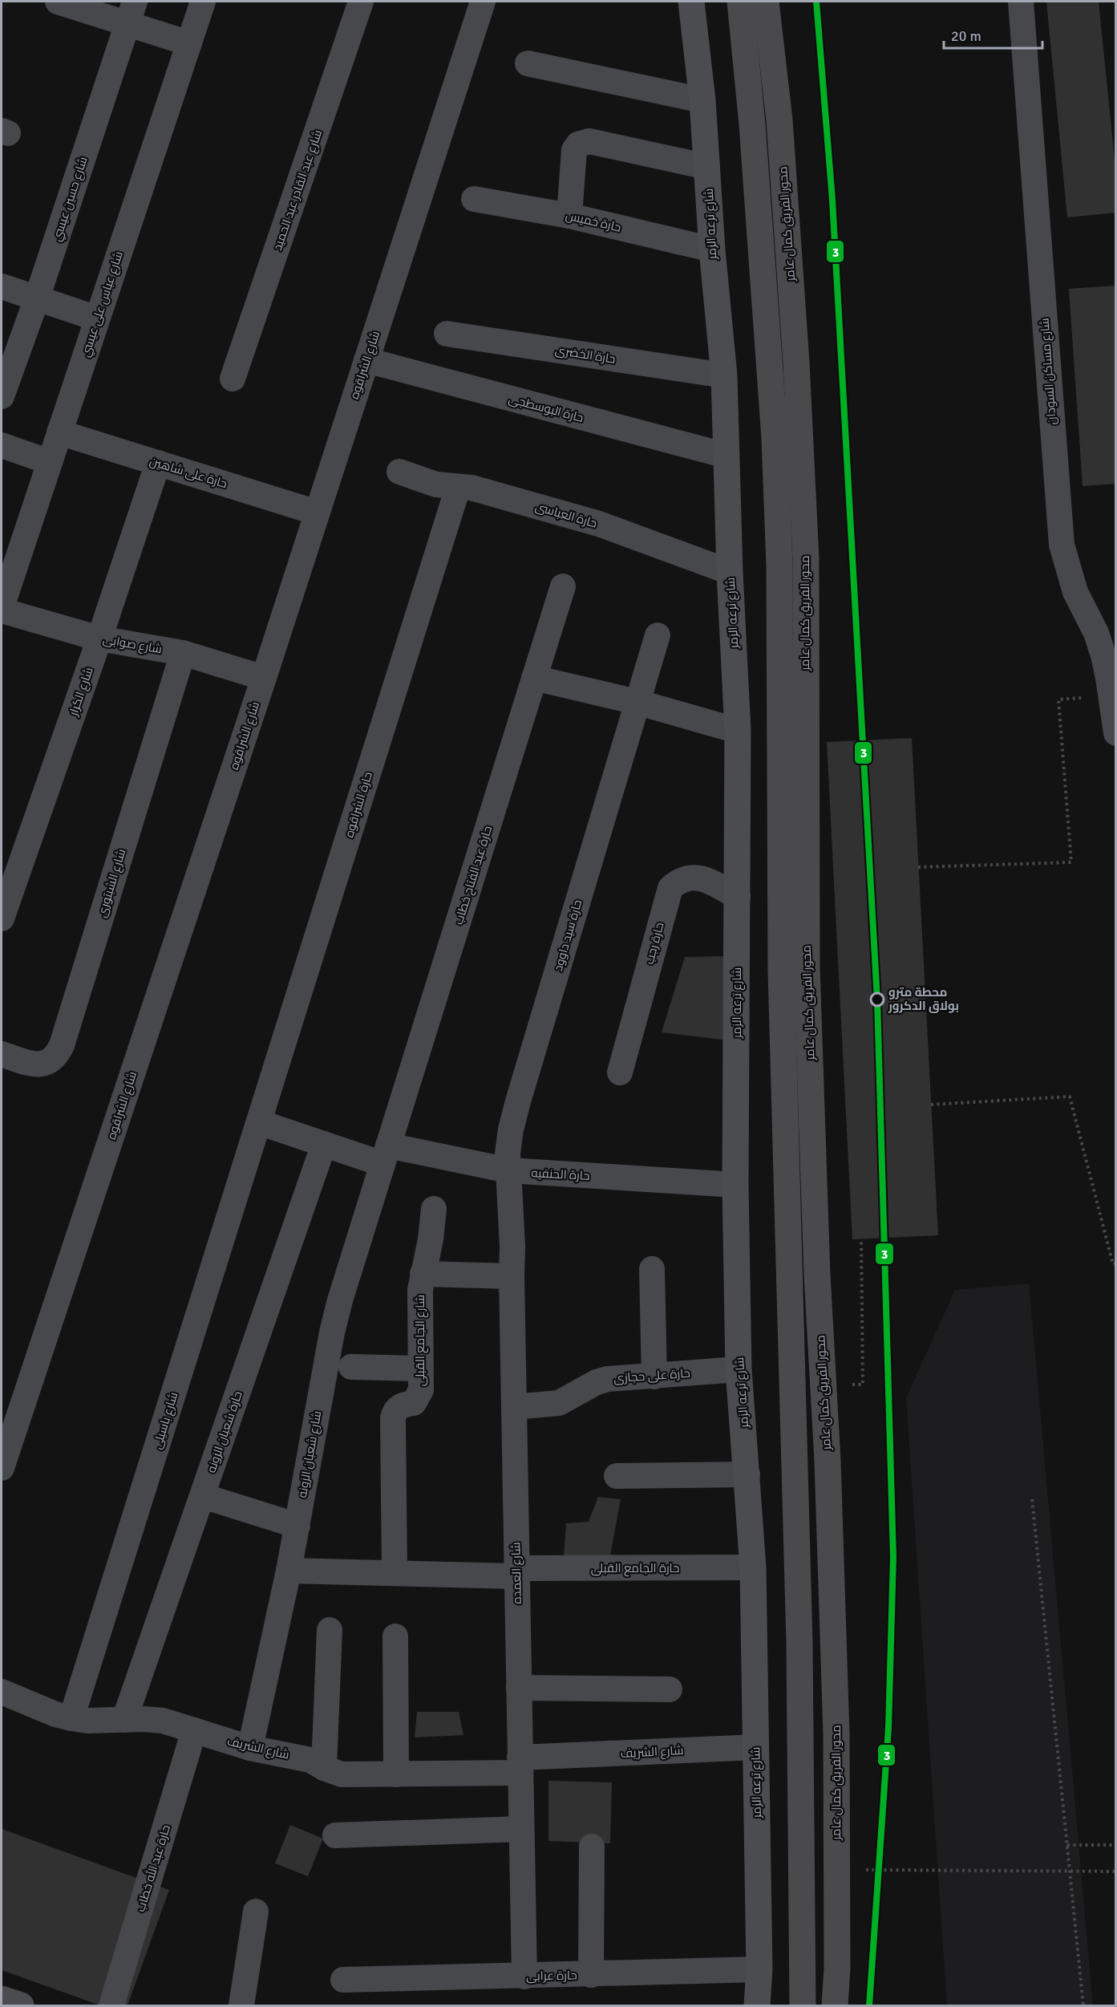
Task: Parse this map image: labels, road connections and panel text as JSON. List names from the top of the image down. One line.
{"streets":{"highway":["محور الفريق كمال عامر"],"main road":["شارع ترعه الزمر"],"street":["شارع عبد القادر عبد الحميد","شارع حسين عيسي","حارة خميس","شارع عباس على عيسي","حارة الخضرى","شارع الشراقوه","شارع مساكن السودان","حارة البوسطجى","حارة على شاهين","حارة العباسى","شارع صوابى","شارع الكرار","حارة الشراقوه","حارة عبد الفتاح خطاب","شارع الشبتورى","حارة سيد داوود","حارة رجب","حارة الحنفيه","شارع الجامع القبلى","حارة على حجازى","شارع باسيلى","حارة شعبان الزونه","شارع شعبان الزونه","حارة الجامع القبلى","شارع العمده","شارع الشريف","حارة عبد الله خطاب","حارة عرابى"]},"crossings":[["حارة خميس","شارع ترعه الزمر"],["شارع ترعه الزمر","حارة الخضرى"],["شارع ترعه الزمر","حارة البوسطجى"],["شارع ترعه الزمر","حارة العباسى"],["شارع ترعه الزمر","حارة رجب"],["شارع ترعه الزمر","حارة الحنفيه"],["شارع ترعه الزمر","حارة على حجازى"],["شارع ترعه الزمر","حارة الجامع القبلى"],["شارع ترعه الزمر","شارع الشريف"],["شارع ترعه الزمر","حارة عرابى"],["شارع عباس على عيسي","حارة على شاهين"],["شارع عباس على عيسي","شارع صوابى"],["شارع الشراقوه","حارة البوسطجى"],["شارع الشراقوه","حارة على شاهين"],["شارع الشراقوه","شارع صوابى"],["حارة على شاهين","شارع الكرار"],["حارة العباسى","حارة الشراقوه"],["شارع صوابى","شارع الكرار"],["شارع صوابى","شارع الشبتورى"],["حارة الشراقوه","حارة الحنفيه"],["حارة الشراقوه","شارع باسيلى"],["حارة عبد الفتاح خطاب","حارة الحنفيه"],["حارة عبد الفتاح خطاب","شارع شعبان الزونه"],["حارة سيد داوود","حارة الحنفيه"],["حارة سيد داوود","شارع العمده"],["حارة الحنفيه","شارع باسيلى"],["حارة الحنفيه","حارة شعبان الزونه"],["حارة الحنفيه","شارع شعبان الزونه"],["حارة الحنفيه","شارع العمده"],["شارع الجامع القبلى","حارة الجامع القبلى"],["حارة على حجازى","شارع العمده"],["شارع باسيلى","شارع الشريف"],["حارة شعبان الزونه","شارع الشريف"],["شارع شعبان الزونه","حارة الجامع القبلى"],["شارع شعبان الزونه","شارع الشريف"],["حارة الجامع القبلى","شارع العمده"],["شارع العمده","شارع الشريف"],["شارع العمده","حارة عرابى"],["شارع الشريف","حارة عبد الله خطاب"]],"places":["محطة مترو بولاق الدكرور"],"lines":["transit line 3"],"scale_bar":"20 m"}
